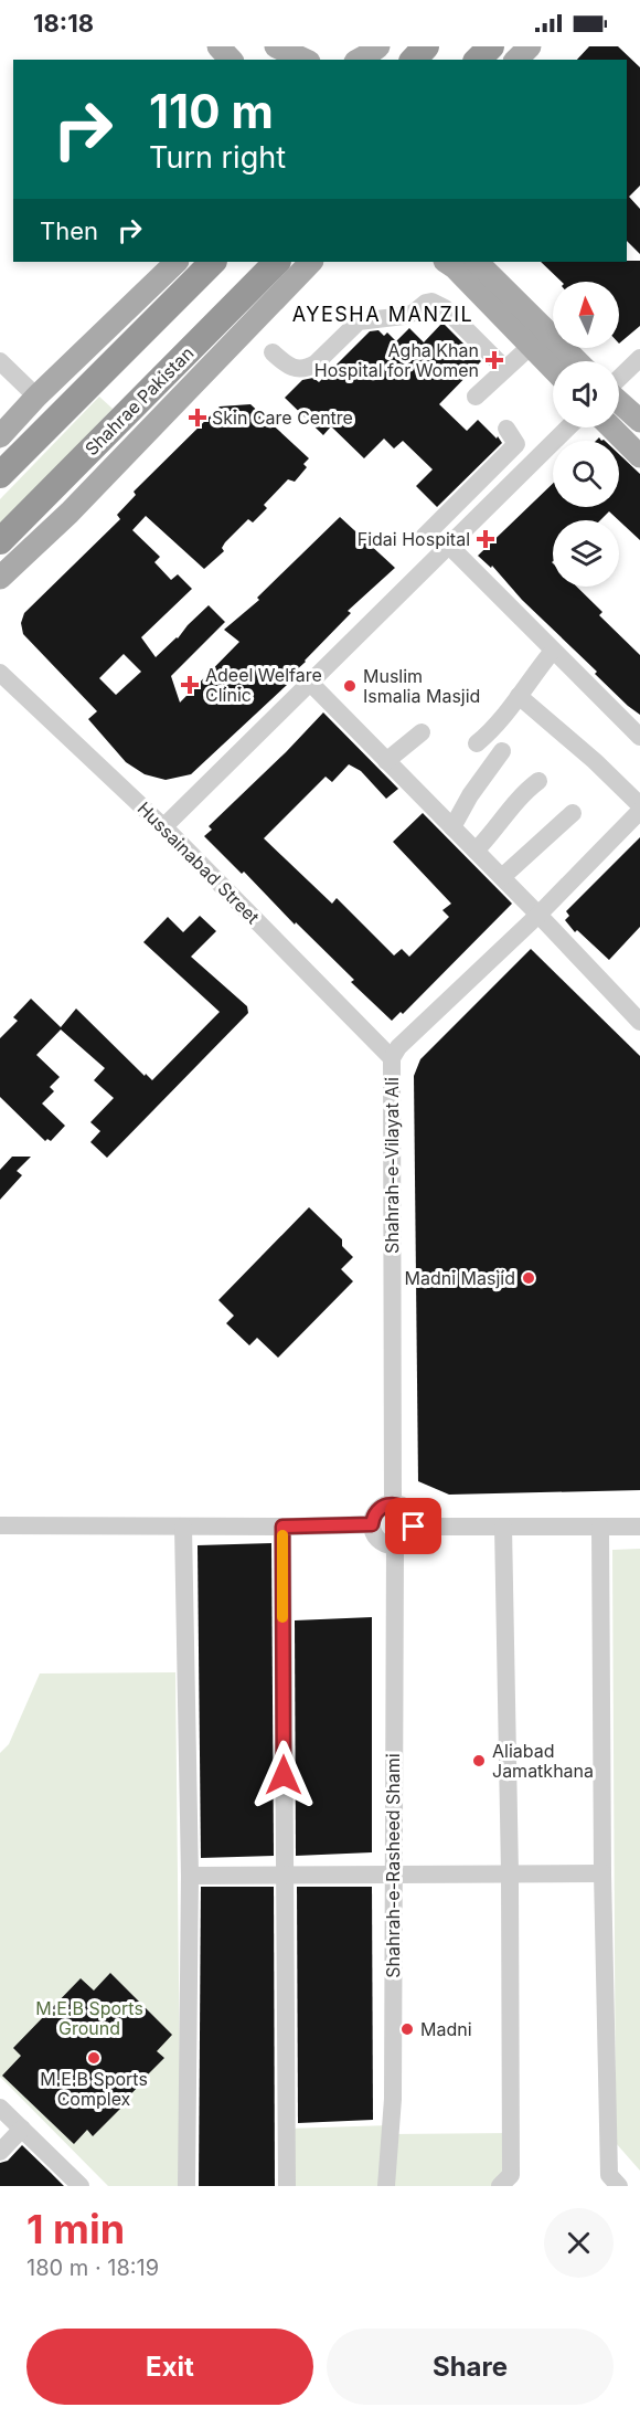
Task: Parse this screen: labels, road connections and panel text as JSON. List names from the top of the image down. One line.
{"streets":{"highway":["Shahrae Pakistan"],"street":["Hussainabad Street","Shahrah-e-Vilayat Ali","Shahrah-e-Rasheed Shami"]},"crossings":[["Hussainabad Street","Shahrah-e-Vilayat Ali"],["Shahrah-e-Vilayat Ali","Shahrah-e-Rasheed Shami"]],"districts":["AYESHA MANZIL"],"parks":["M.E.B Sports Ground"],"places":{"health":["Agha Khan Hospital for Women","Skin Care Centre","Fidai Hospital","Adeel Welfare Clinic"],"other":["Muslim Ismalia Masjid","Madni Masjid","Aliabad Jamatkhana","Madni","M.E.B Sports Complex"]},"north":"top","page":{"status":"18:18","turn":["110 m","Turn right"],"then":"Then","heading":["1 min","180 m · 18:19"],"buttons":["Exit","Share"]}}
